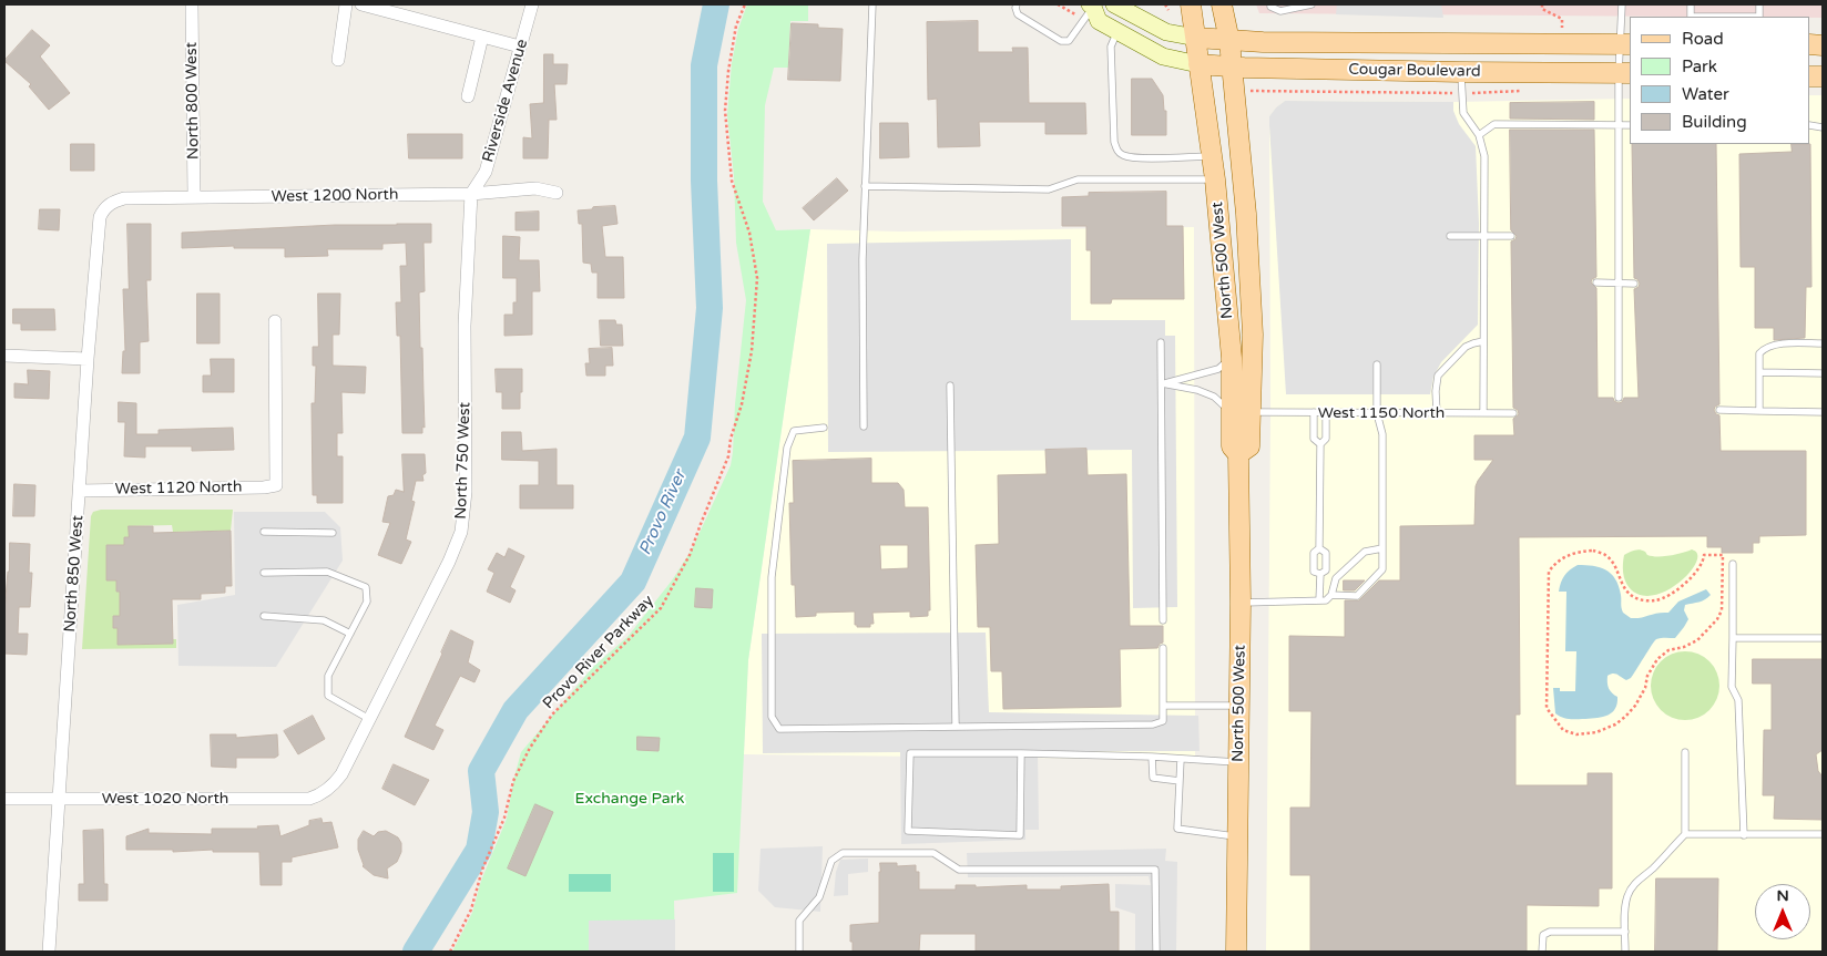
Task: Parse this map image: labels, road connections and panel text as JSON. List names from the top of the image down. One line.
{"streets":{"main road":["Cougar Boulevard","North 500 West"],"street":["North 800 West","Riverside Avenue","West 1200 North","North 750 West","West 1120 North","North 850 West","West 1020 North"],"lane":["West 1150 North"],"path":["Provo River Parkway"]},"crossings":[["Cougar Boulevard","North 500 West"],["North 800 West","West 1200 North"],["Riverside Avenue","West 1200 North"],["Riverside Avenue","North 750 West"],["West 1200 North","North 750 West"],["West 1200 North","North 850 West"],["North 500 West","West 1150 North"],["North 750 West","West 1020 North"],["West 1120 North","North 850 West"],["North 850 West","West 1020 North"]],"water":["Provo River"],"parks":["Exchange Park"],"legend":["Road","Park","Water","Building"],"north":"top"}
